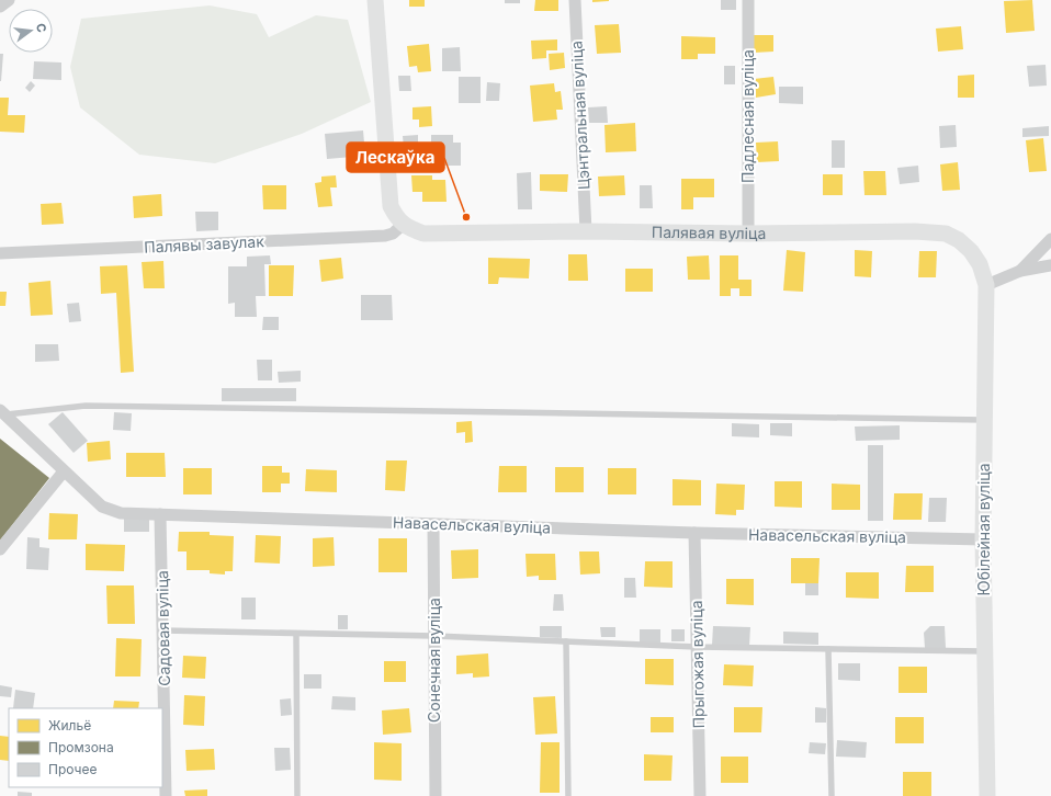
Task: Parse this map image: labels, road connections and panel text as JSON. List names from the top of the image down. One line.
{"streets":{"main road":["Палявая вуліца","Юбілейная вуліца"],"street":["Цэнтральная вуліца","Падлесная вуліца","Палявы завулак","Навасельская вуліца","Садовая вуліца","Сонечная вуліца","Прыгожая вуліца"]},"crossings":[["Цэнтральная вуліца","Палявая вуліца"],["Падлесная вуліца","Палявая вуліца"],["Палявая вуліца","Палявы завулак"],["Палявая вуліца","Юбілейная вуліца"],["Навасельская вуліца","Юбілейная вуліца"],["Навасельская вуліца","Садовая вуліца"],["Навасельская вуліца","Сонечная вуліца"],["Навасельская вуліца","Прыгожая вуліца"]],"places":["Лескаўка"],"legend":["Жильё","Промзона","Прочее"],"north":"right"}
